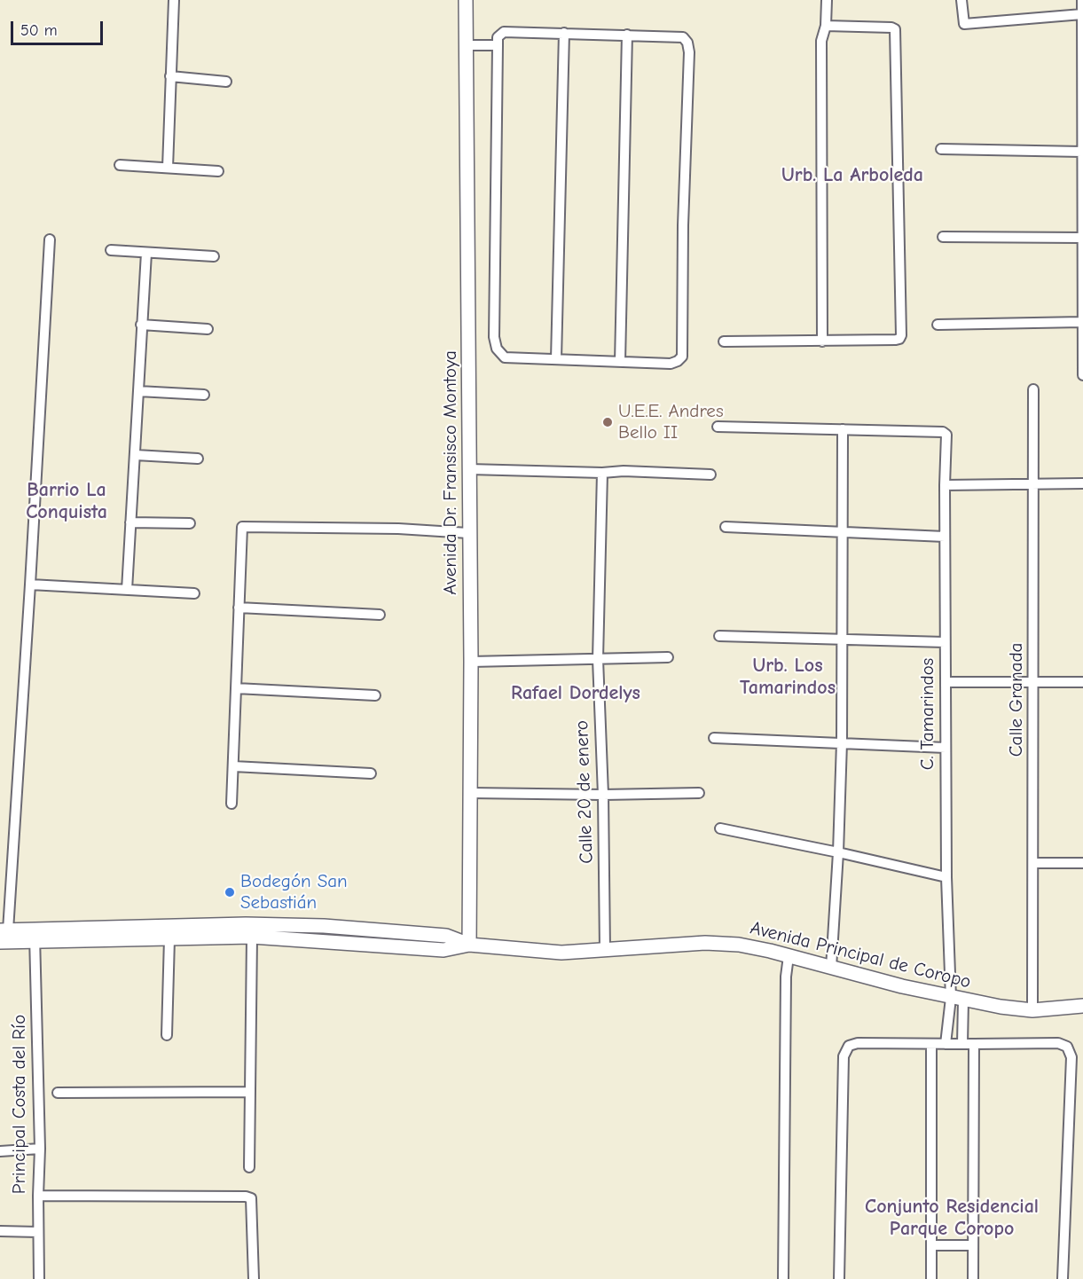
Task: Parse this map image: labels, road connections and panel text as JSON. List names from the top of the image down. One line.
{"streets":{"main road":["Avenida Dr. Fransisco Montoya","Avenida Principal de Coropo"],"street":["Calle Granada","C. Tamarindos","Calle 20 de enero","Principal Costa del Río"]},"crossings":[["Avenida Dr. Fransisco Montoya","Avenida Principal de Coropo"],["Calle Granada","Avenida Principal de Coropo"],["C. Tamarindos","Avenida Principal de Coropo"],["Calle 20 de enero","Avenida Principal de Coropo"],["Avenida Principal de Coropo","Principal Costa del Río"]],"districts":["Urb. La Arboleda","Barrio La Conquista","Urb. Los Tamarindos","Rafael Dordelys","Conjunto Residencial Parque Coropo"],"places":["U.E.E. Andres Bello II","Bodegón San Sebastián"],"scale_bar":"50 m"}
